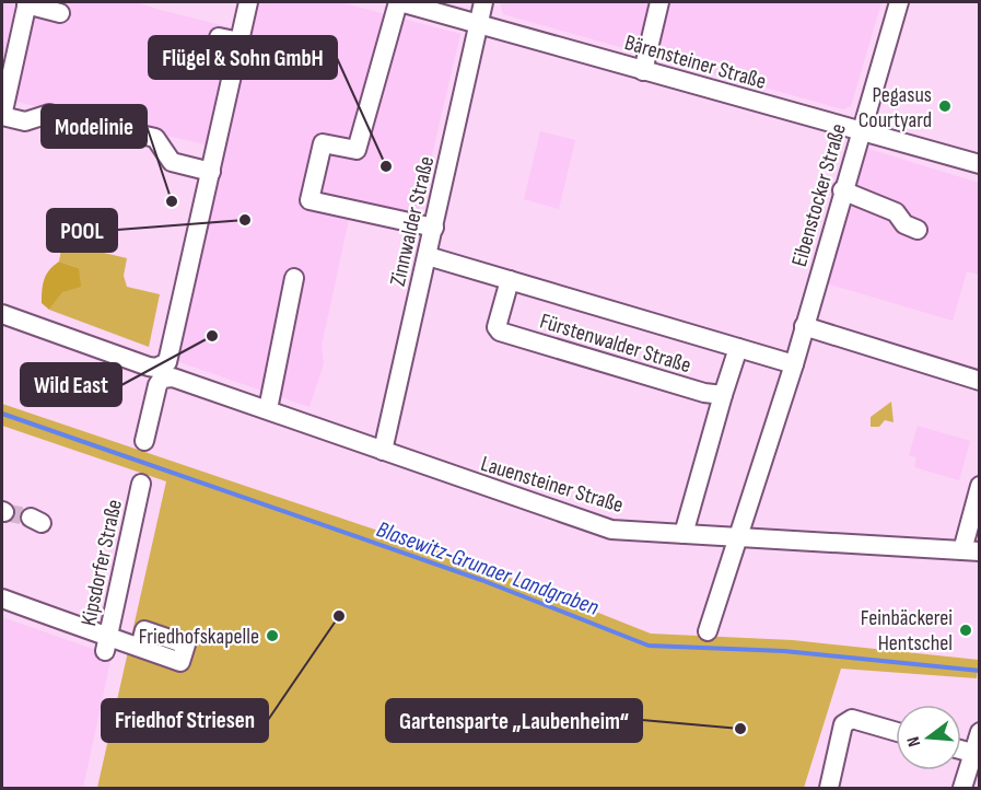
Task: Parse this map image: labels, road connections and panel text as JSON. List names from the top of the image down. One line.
{"streets":{"street":["Bärensteiner Straße","Eibenstocker Straße","Zinnwalder Straße","Fürstenwalder Straße","Lauensteiner Straße","Kipsdorfer Straße"]},"crossings":[["Bärensteiner Straße","Eibenstocker Straße"],["Bärensteiner Straße","Zinnwalder Straße"],["Eibenstocker Straße","Fürstenwalder Straße"],["Eibenstocker Straße","Lauensteiner Straße"],["Zinnwalder Straße","Fürstenwalder Straße"],["Zinnwalder Straße","Lauensteiner Straße"]],"water":["Blasewitz‐Grunaer Landgraben"],"places":["Pegasus Courtyard","Flügel & Sohn GmbH","Modelinie","POOL","Wild East","Friedhof Striesen","Feinbäckerei Hentschel","Friedhofskapelle","Gartensparte „Laubenheim“"],"north":"left"}
